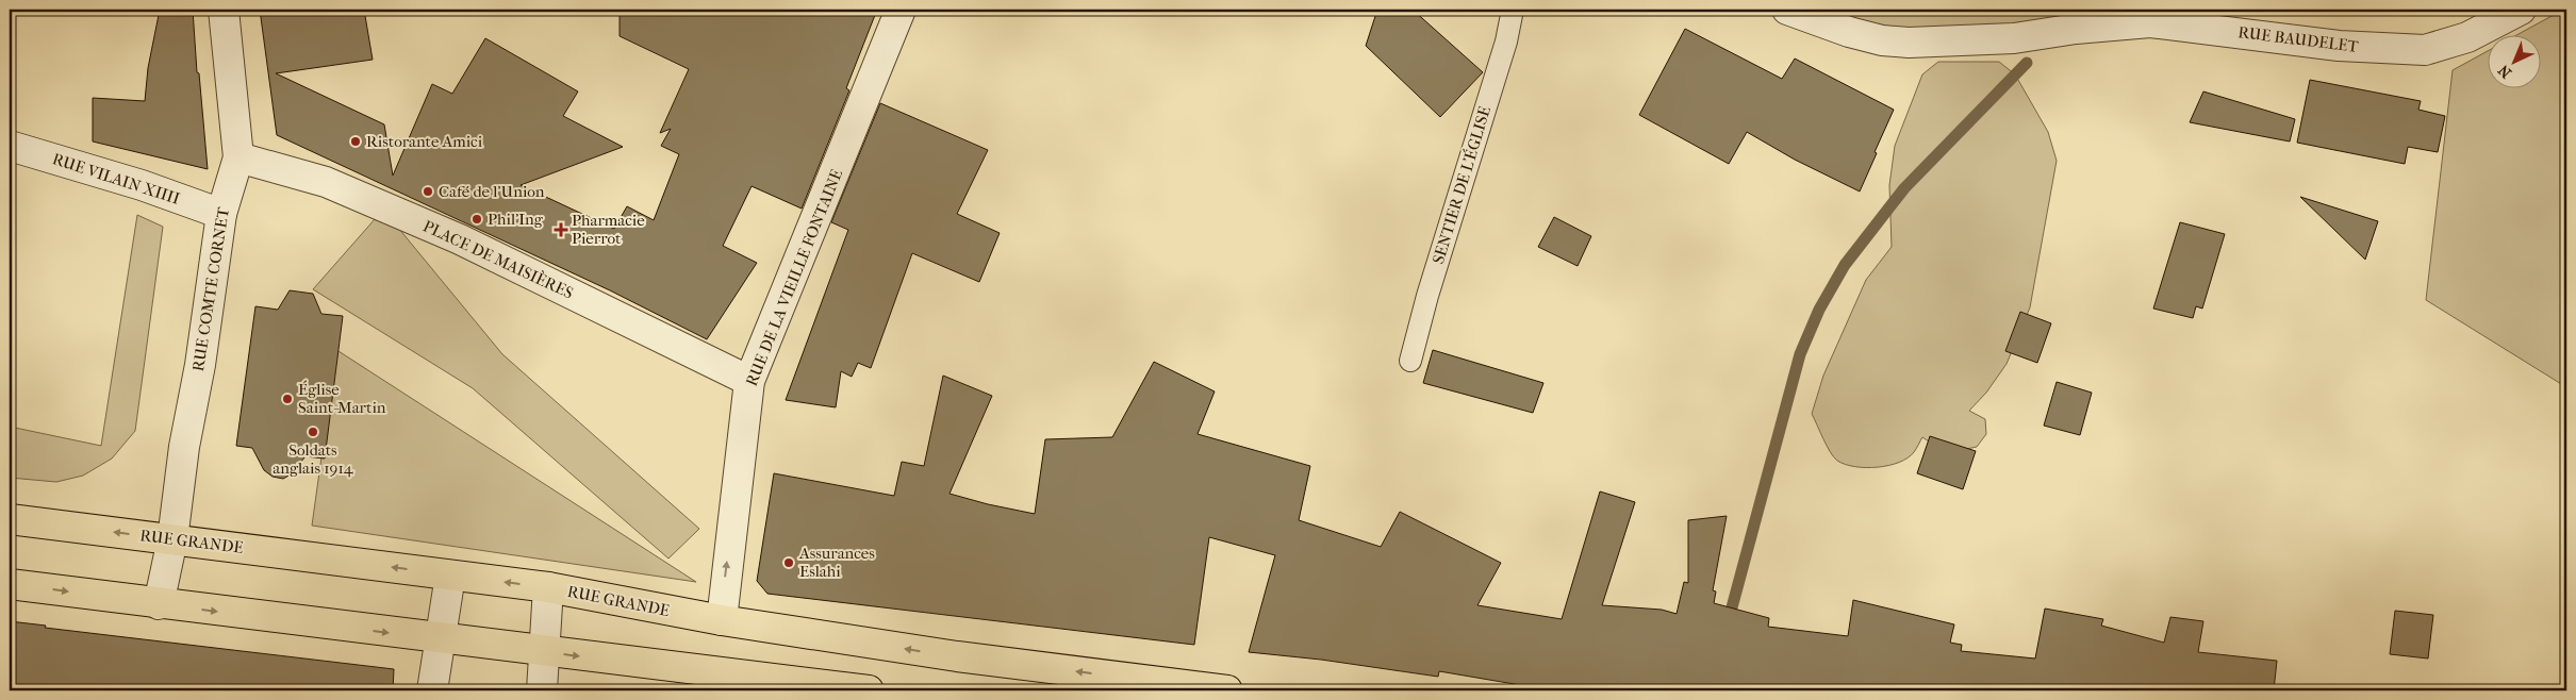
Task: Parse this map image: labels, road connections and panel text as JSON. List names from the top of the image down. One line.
{"streets":{"main road":["RUE GRANDE"],"street":["RUE BAUDELET","RUE VILAIN XIIII","PLACE DE MAISIÈRES","RUE DE LA VIEILLE FONTAINE","RUE COMTE CORNET"],"lane":["SENTIER DE L’ÉGLISE"]},"crossings":[["RUE VILAIN XIIII","RUE COMTE CORNET"],["PLACE DE MAISIÈRES","RUE DE LA VIEILLE FONTAINE"],["PLACE DE MAISIÈRES","RUE COMTE CORNET"],["RUE DE LA VIEILLE FONTAINE","RUE GRANDE"],["RUE COMTE CORNET","RUE GRANDE"]],"one_way":["RUE DE LA VIEILLE FONTAINE"],"places":{"other":["Ristorante Amici","Café de l'Union","Phil'Ing","Église Saint-Martin","Soldats anglais 1914","Assurances Eslahi"],"health":["Pharmacie Pierrot"]},"north":"bottom left"}
